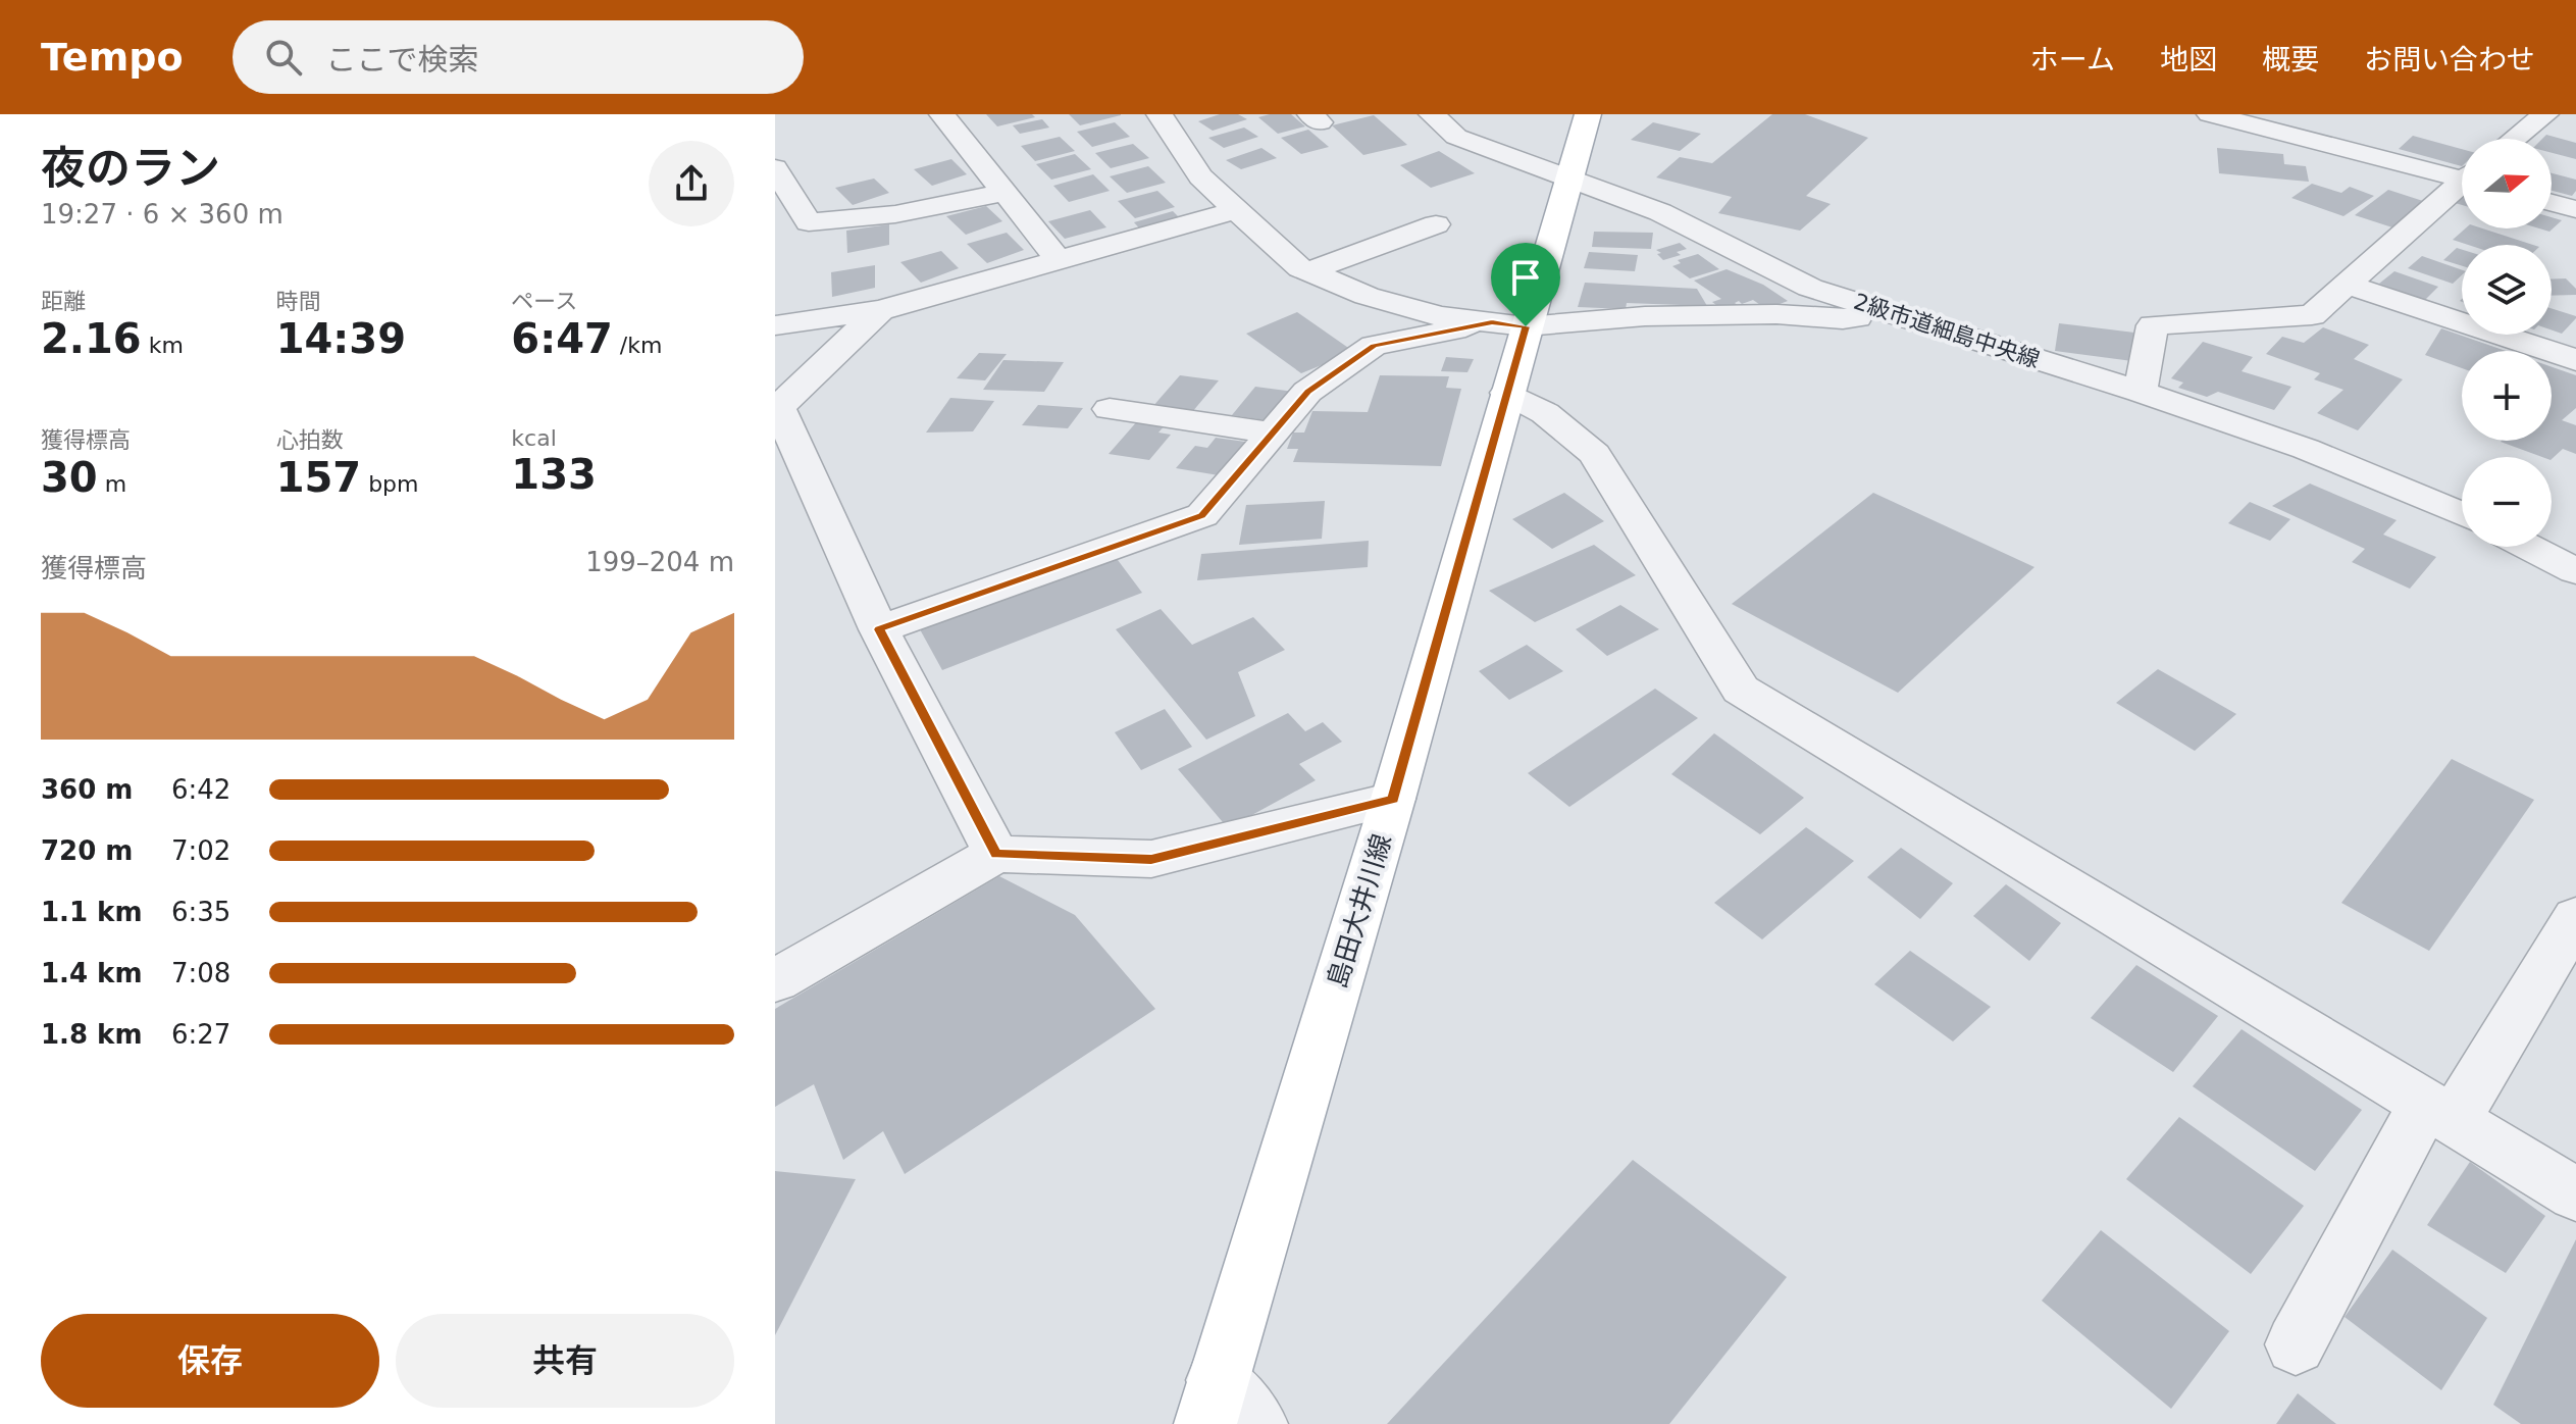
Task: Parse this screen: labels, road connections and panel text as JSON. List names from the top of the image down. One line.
{"streets":{"main road":["島田大井川線"],"street":["2級市道細島中央線"]},"crossings":[["2級市道細島中央線","島田大井川線"]],"north":"right","page":{"header":"Tempo","search":"ここで検索","nav":["ホーム","地図","概要","お問い合わせ"],"heading":["夜のラン","19:27 · 6 × 360 m"],"map_buttons":["+","−"],"stats":[["距離","2.16 km"],["時間","14:39"],["ペース","6:47 /km"],["獲得標高","30 m"],["心拍数","157 bpm"],["kcal","133"]],"chart":["獲得標高","199–204 m"],"list":[{"name":"360 m","note":"6:42"},{"name":"720 m","note":"7:02"},{"name":"1.1 km","note":"6:35"},{"name":"1.4 km","note":"7:08"},{"name":"1.8 km","note":"6:27"}],"buttons":["保存","共有"]}}
